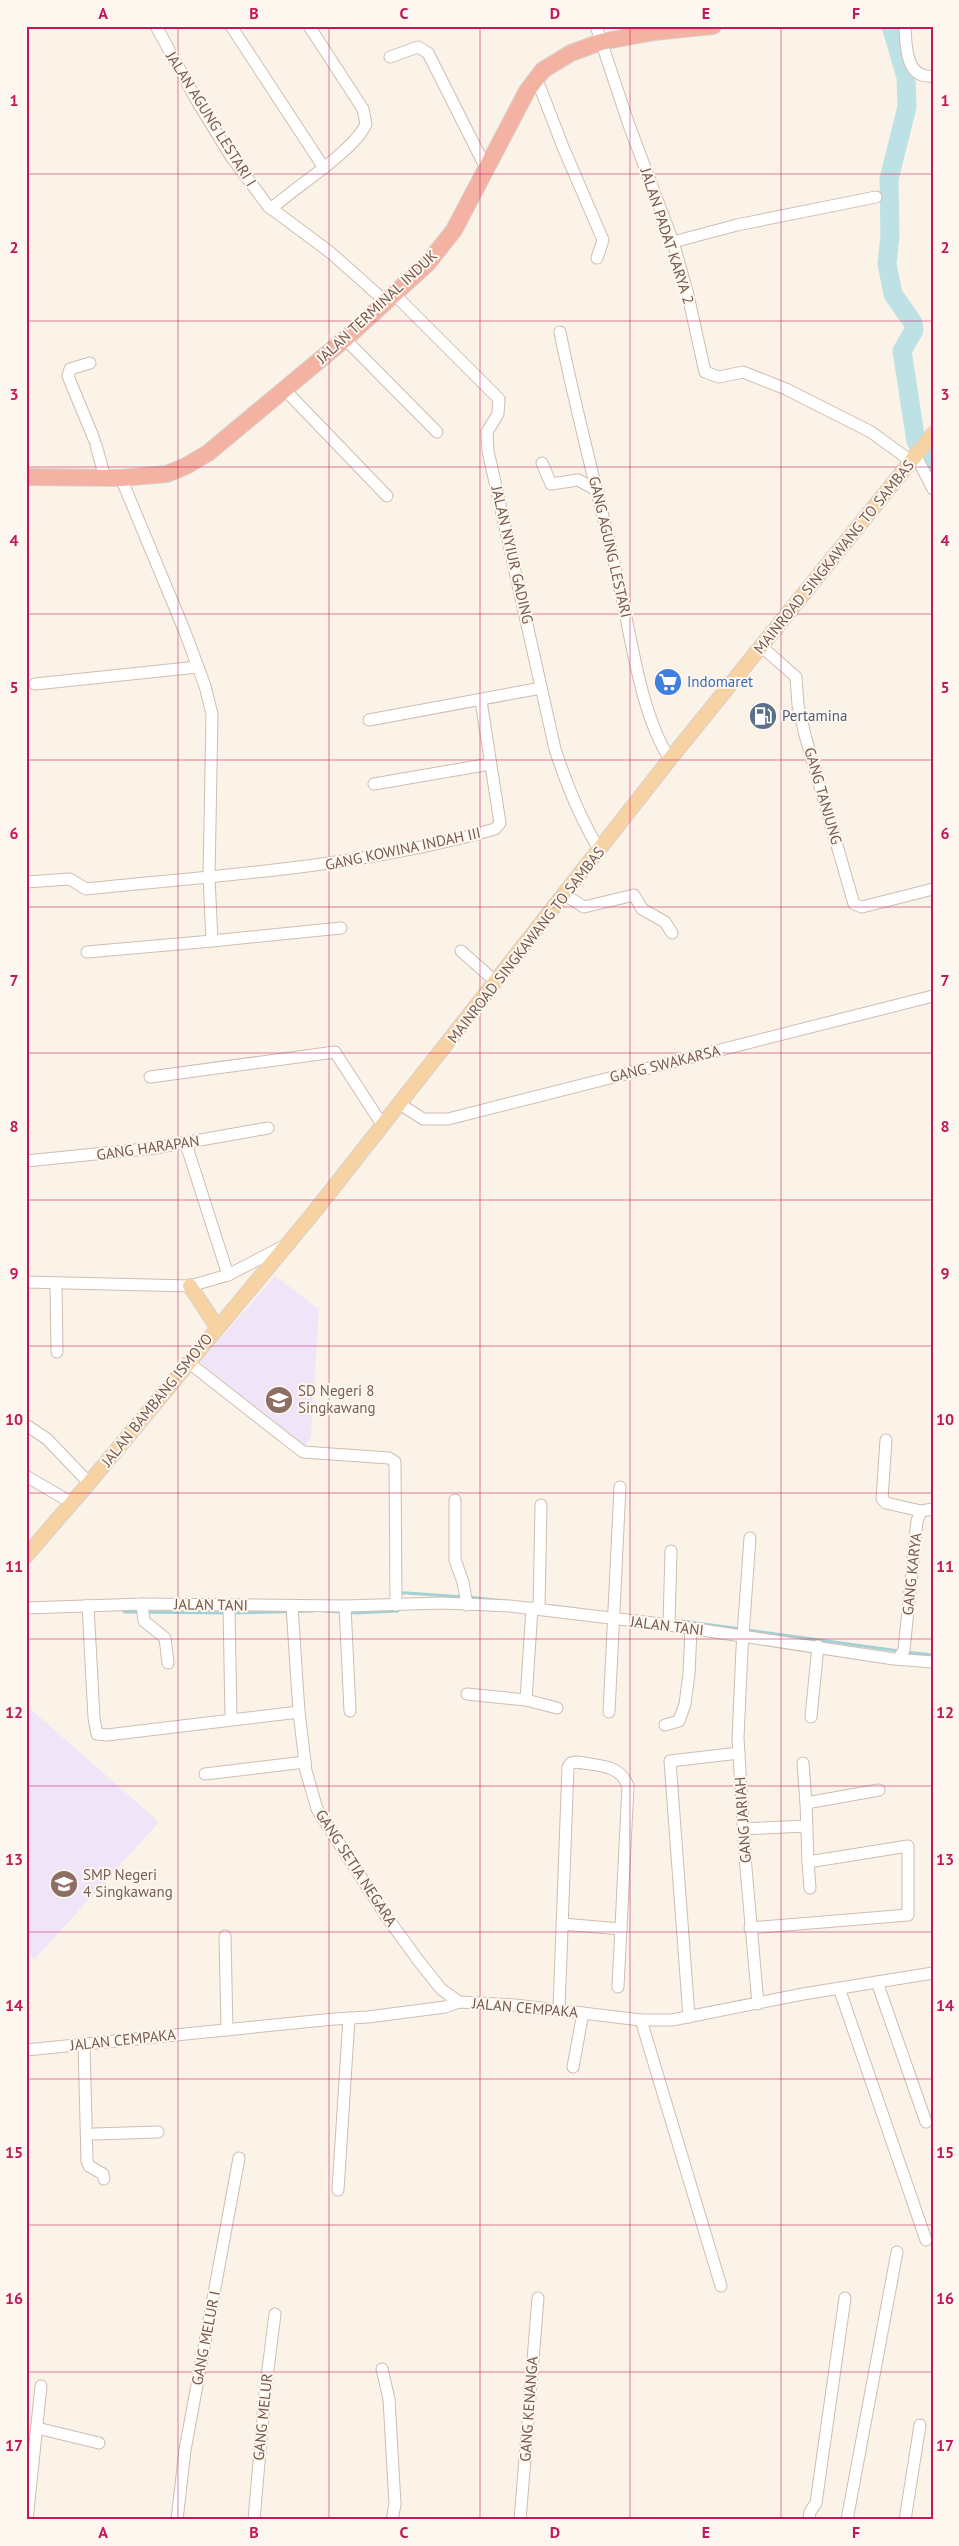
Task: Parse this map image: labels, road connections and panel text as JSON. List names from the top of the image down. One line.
{"streets":{"highway":["JALAN TERMINAL INDUK"],"main road":["MAINROAD SINGKAWANG TO SAMBAS","JALAN BAMBANG ISMOYO"],"street":["JALAN AGUNG LESTARI I","JALAN PADAT KARYA 2","GANG AGUNG LESTARI","JALAN NYIUR GADING","GANG TANJUNG","GANG KOWINA INDAH III","GANG SWAKARSA","GANG HARAPAN","GANG KARYA","JALAN TANI","GANG JARIAH","GANG SETIA NEGARA","JALAN CEMPAKA","GANG MELUR I","GANG KENANGA","GANG MELUR"]},"crossings":[["JALAN AGUNG LESTARI I","JALAN TERMINAL INDUK"],["JALAN AGUNG LESTARI I","JALAN NYIUR GADING"],["JALAN PADAT KARYA 2","JALAN TERMINAL INDUK"],["JALAN PADAT KARYA 2","MAINROAD SINGKAWANG TO SAMBAS"],["JALAN TERMINAL INDUK","JALAN NYIUR GADING"],["GANG AGUNG LESTARI","MAINROAD SINGKAWANG TO SAMBAS"],["JALAN NYIUR GADING","MAINROAD SINGKAWANG TO SAMBAS"],["MAINROAD SINGKAWANG TO SAMBAS","GANG TANJUNG"],["MAINROAD SINGKAWANG TO SAMBAS","GANG SWAKARSA"],["MAINROAD SINGKAWANG TO SAMBAS","JALAN BAMBANG ISMOYO"],["GANG KARYA","JALAN TANI"],["JALAN TANI","GANG JARIAH"],["JALAN TANI","GANG SETIA NEGARA"],["GANG JARIAH","JALAN CEMPAKA"],["GANG SETIA NEGARA","JALAN CEMPAKA"]],"places":{"supermarket":["Indomaret"],"fuel station":["Pertamina"],"school or university":["SD Negeri 8 Singkawang","SMP Negeri 4 Singkawang"]},"grid":{"columns":["A","B","C","D","E","F"],"rows":["1","2","3","4","5","6","7","8","9","10","11","12","13","14","15","16","17"]}}
